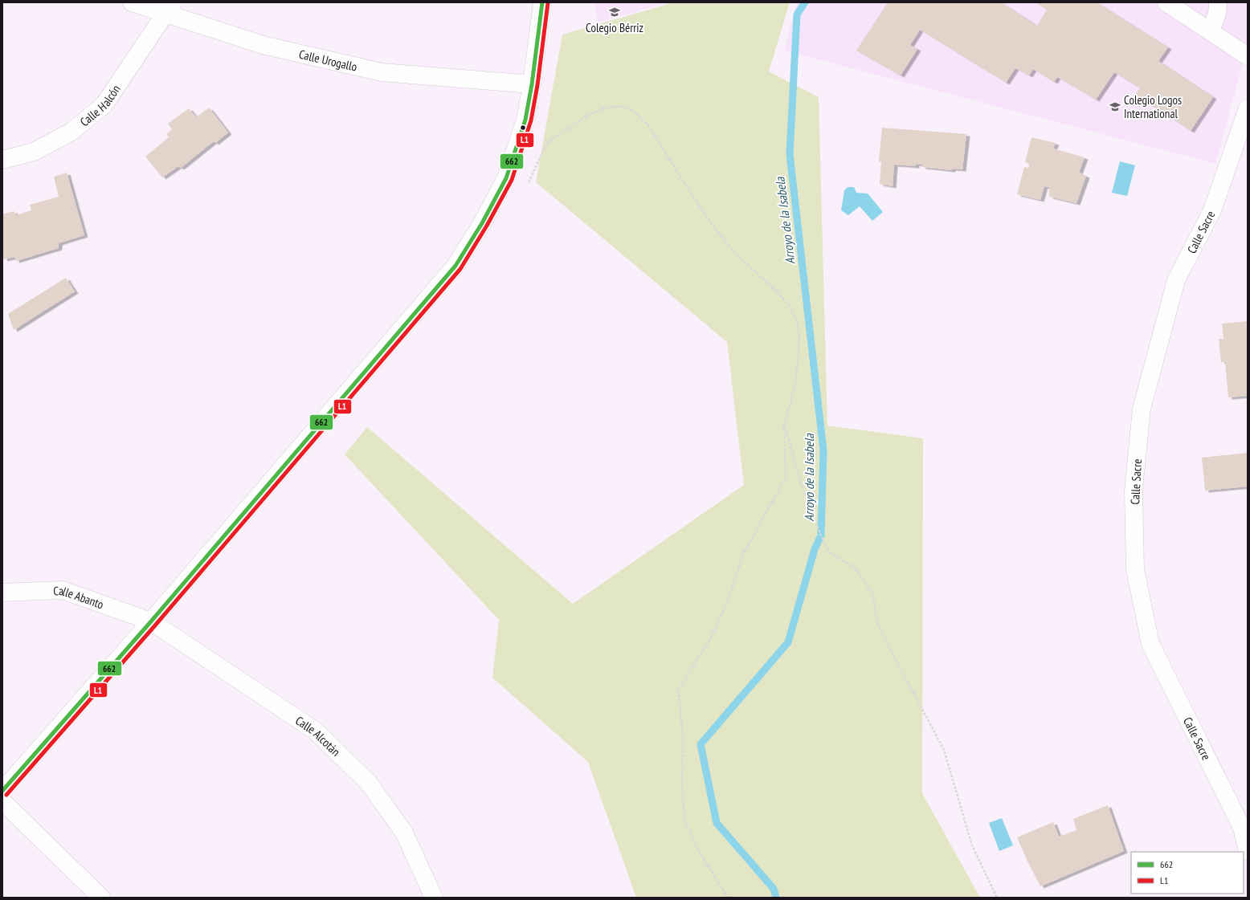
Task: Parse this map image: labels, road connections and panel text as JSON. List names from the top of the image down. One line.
{"streets":{"street":["Calle Urogallo","Calle Halcón","Calle Sacre","Calle Abanto","Calle Alcotán"]},"crossings":[["Calle Urogallo","Calle Halcón"],["Calle Abanto","Calle Alcotán"]],"water":["Arroyo de la Isabela"],"places":{"school or university":["Colegio Bérriz","Colegio Logos International"]},"lines":["transit line 662","transit line L1"],"legend":["662","L1"]}
